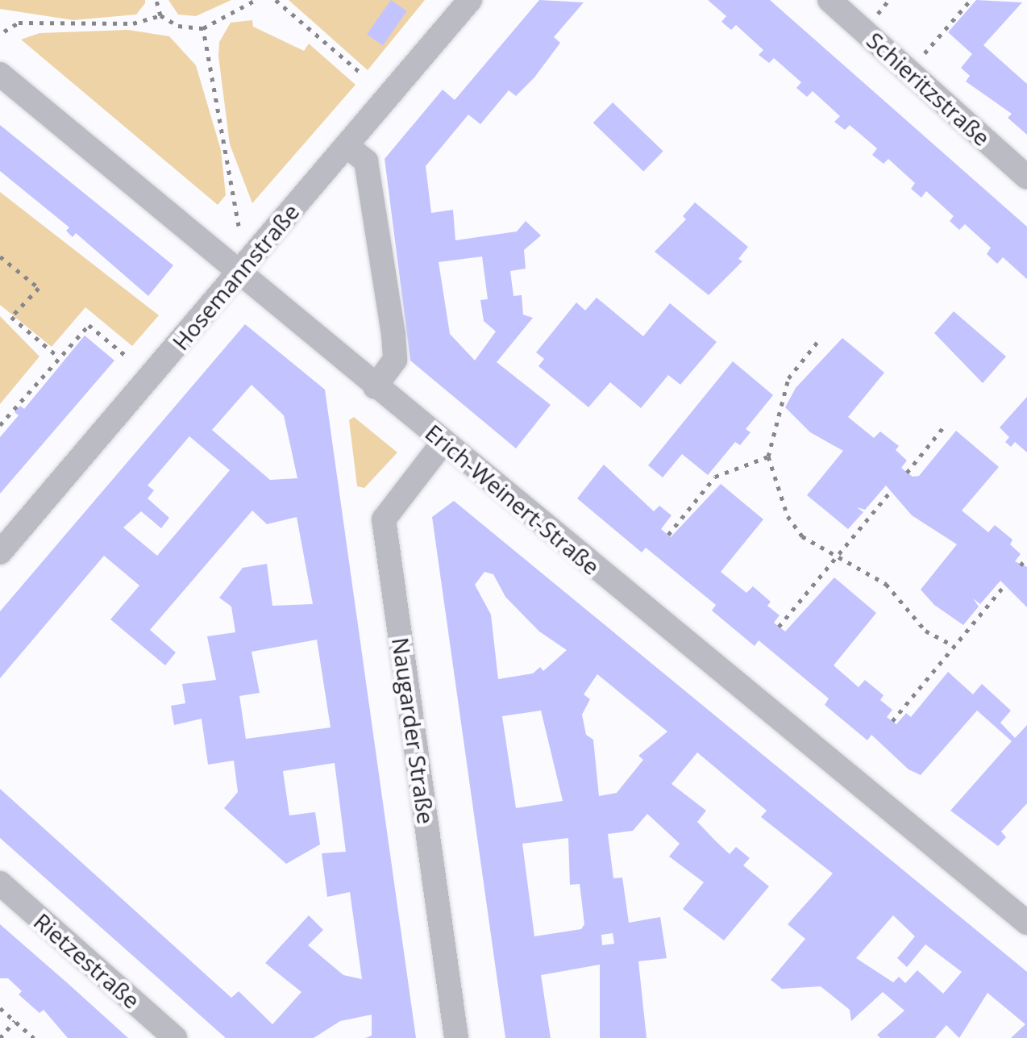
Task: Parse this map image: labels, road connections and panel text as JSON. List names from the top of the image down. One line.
{"streets":{"street":["Schieritzstraße","Hosemannstraße","Erich-Weinert-Straße","Naugarder Straße","Rietzestraße"]},"crossings":[["Hosemannstraße","Erich-Weinert-Straße"],["Erich-Weinert-Straße","Naugarder Straße"]]}
